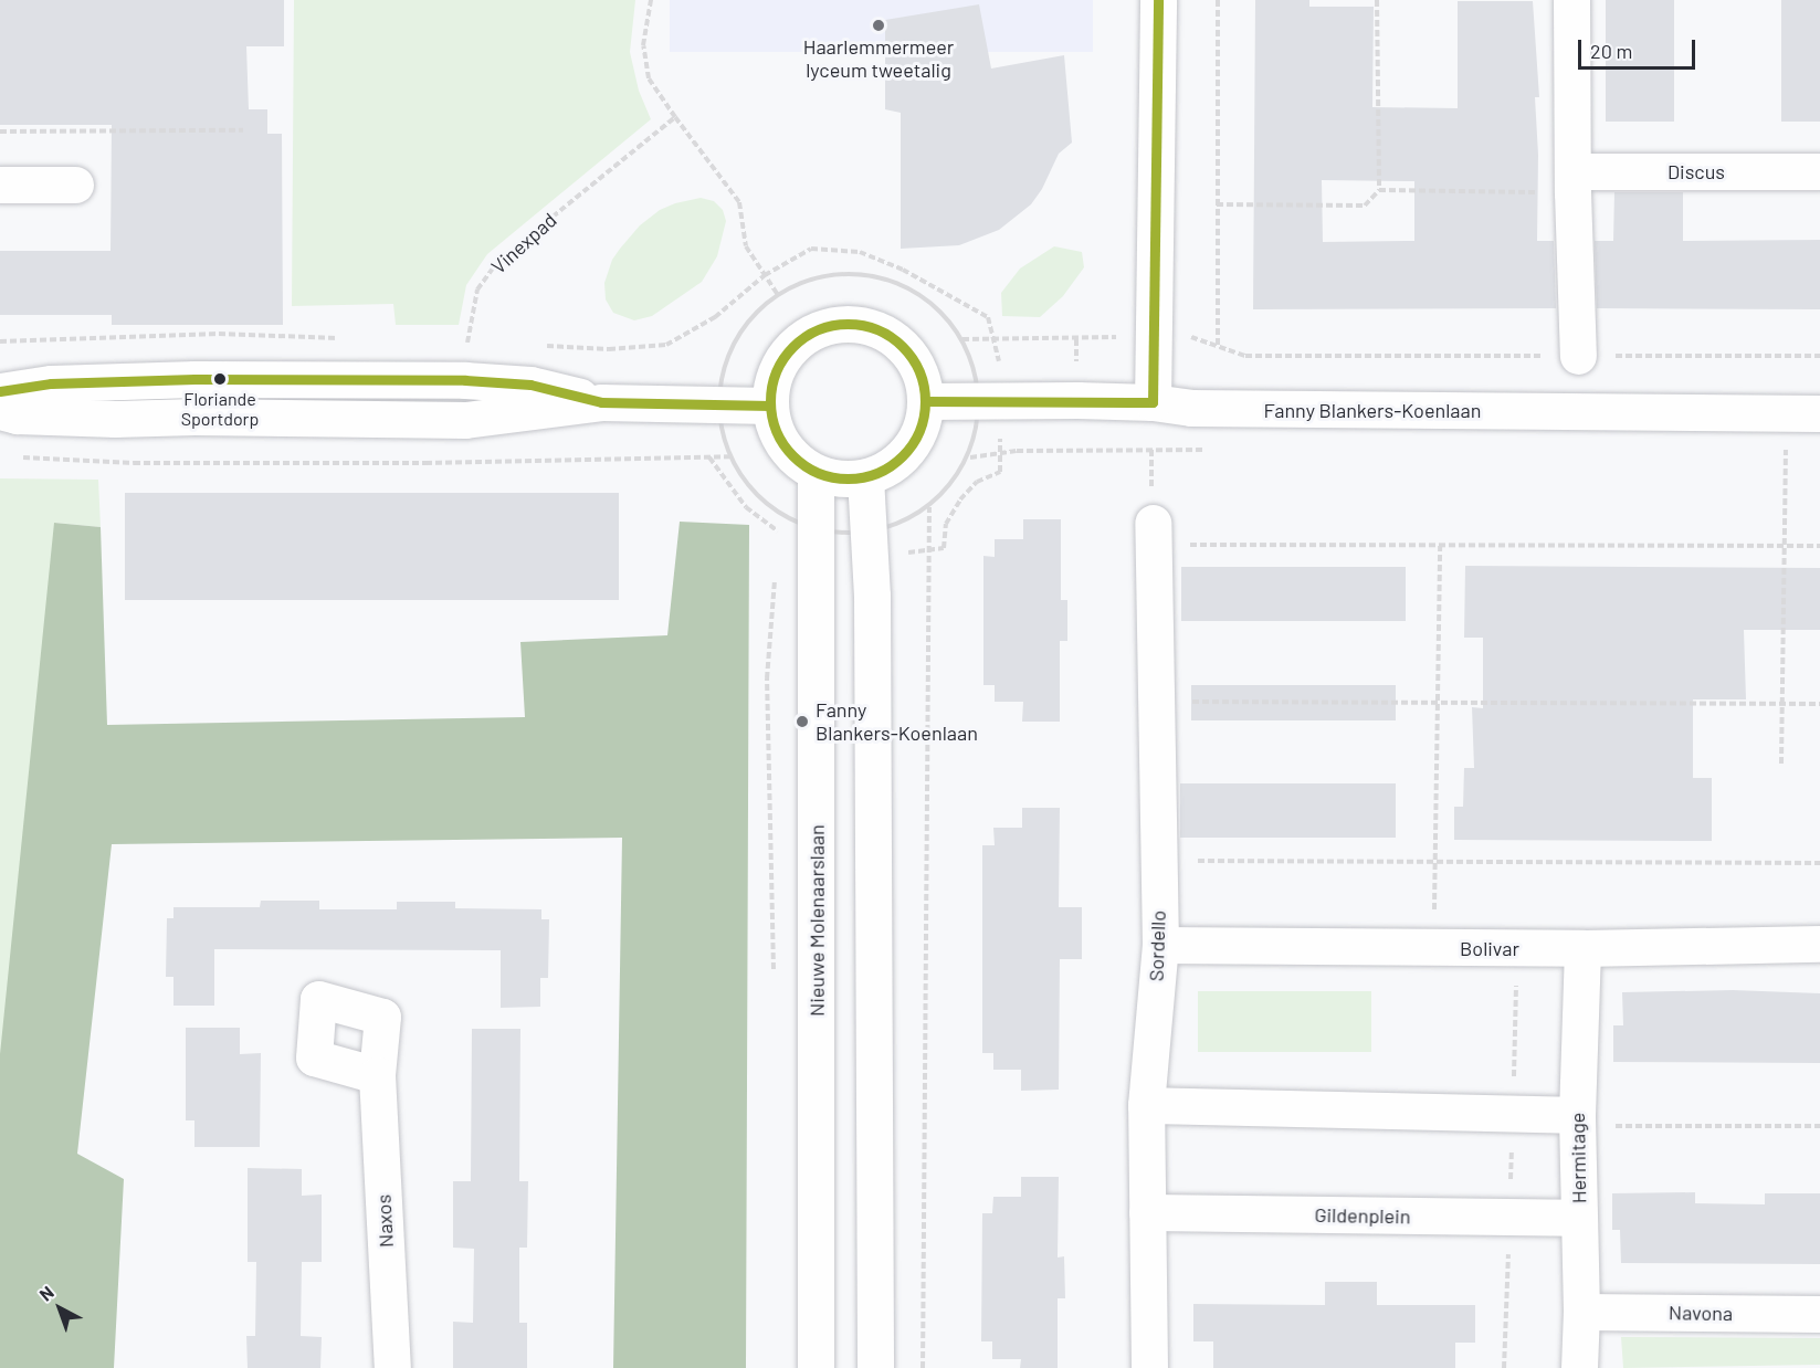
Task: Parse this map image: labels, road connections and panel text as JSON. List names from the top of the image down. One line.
{"streets":{"street":["Discus","Fanny Blankers-Koenlaan","Nieuwe Molenaarslaan","Sordello","Bolivar","Hermitage","Gildenplein","Naxos","Navona"],"path":["Vinexpad"]},"crossings":[["Fanny Blankers-Koenlaan","Nieuwe Molenaarslaan"],["Sordello","Bolivar"],["Sordello","Gildenplein"],["Bolivar","Hermitage"],["Hermitage","Gildenplein"],["Hermitage","Navona"]],"places":["Haarlemmermeer lyceum tweetalig","Floriande Sportdorp","Fanny Blankers-Koenlaan"],"scale_bar":"20 m","north":"top left"}
